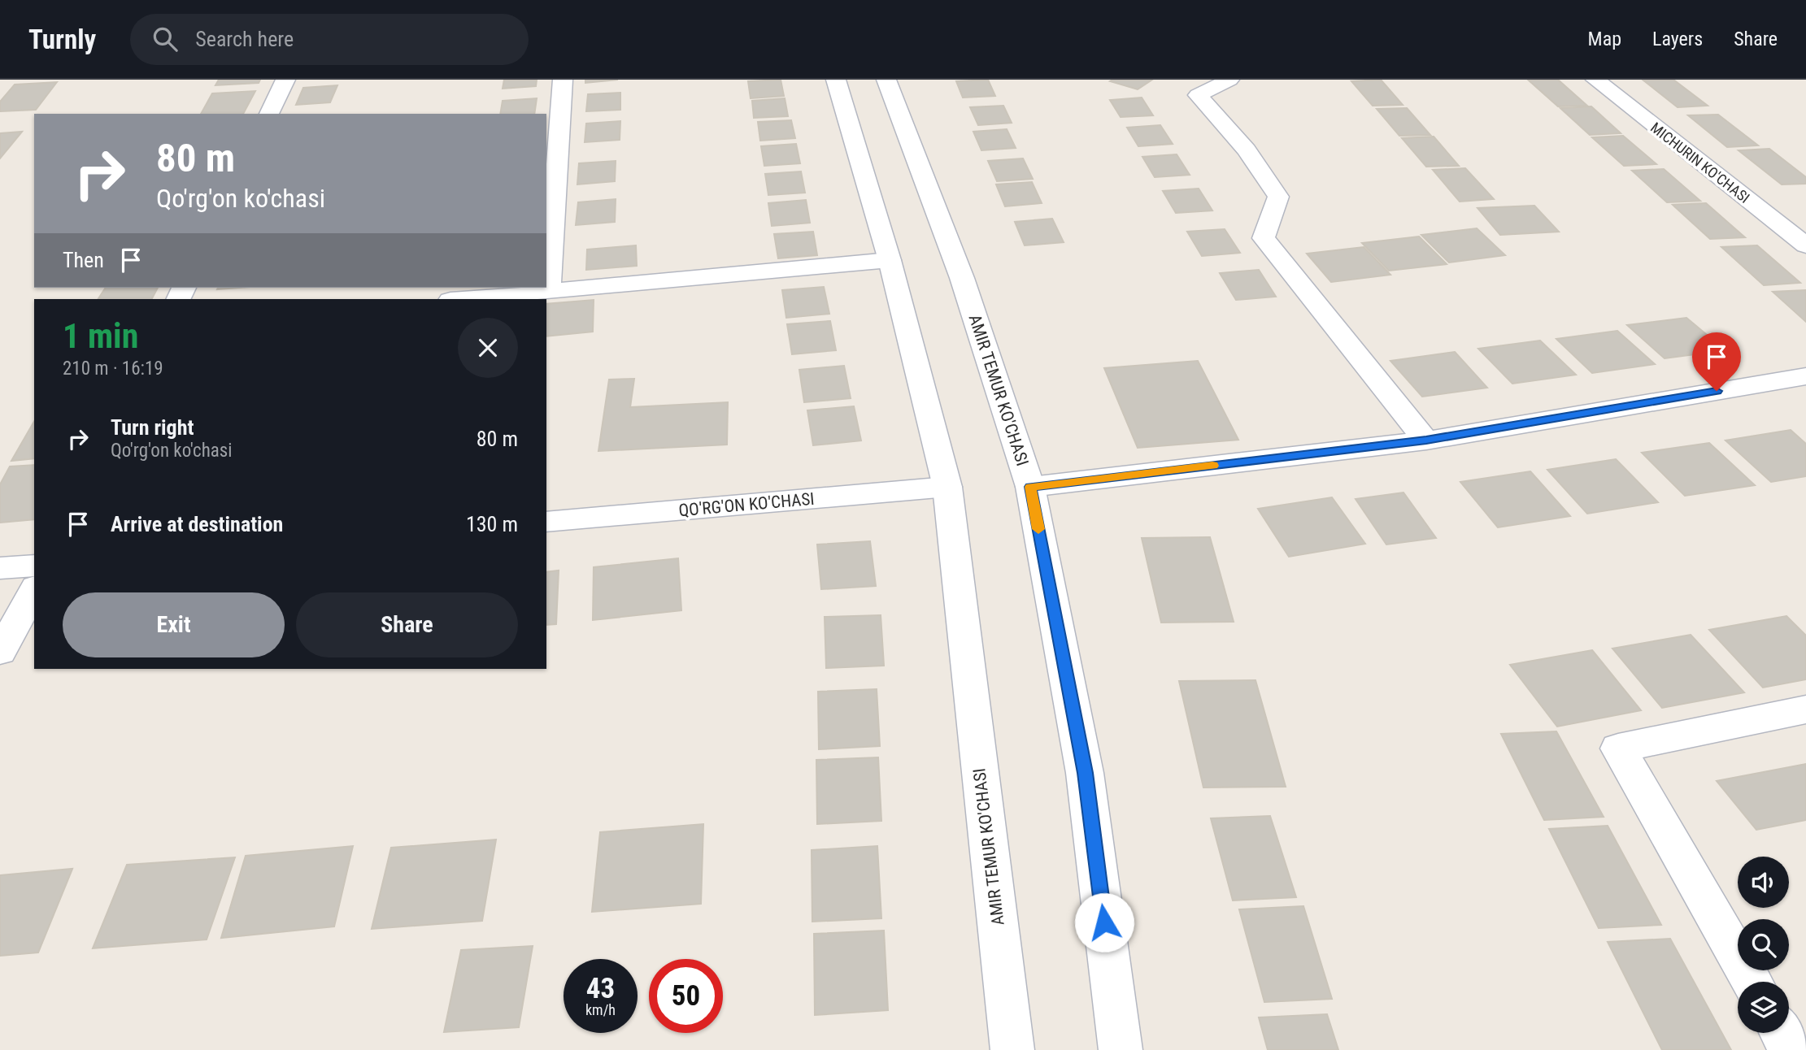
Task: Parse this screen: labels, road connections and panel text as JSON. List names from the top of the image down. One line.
{"streets":{"street":["MICHURIN KO'CHASI","AMIR TEMUR KO'CHASI","QO'RG'ON KO'CHASI"]},"crossings":[["AMIR TEMUR KO'CHASI","QO'RG'ON KO'CHASI"]],"page":{"header":"Turnly","search":"Search here","nav":["Map","Layers","Share"],"turn":["80 m","Qo'rg'on ko'chasi"],"then":"Then","heading":["1 min","210 m · 16:19"],"list":[{"name":"Turn right","note":"Qo'rg'on ko'chasi","value":"80 m"},{"name":"Arrive at destination","value":"130 m"}],"buttons":["Exit","Share"],"speed":"43 km/h","limit":"50"}}
